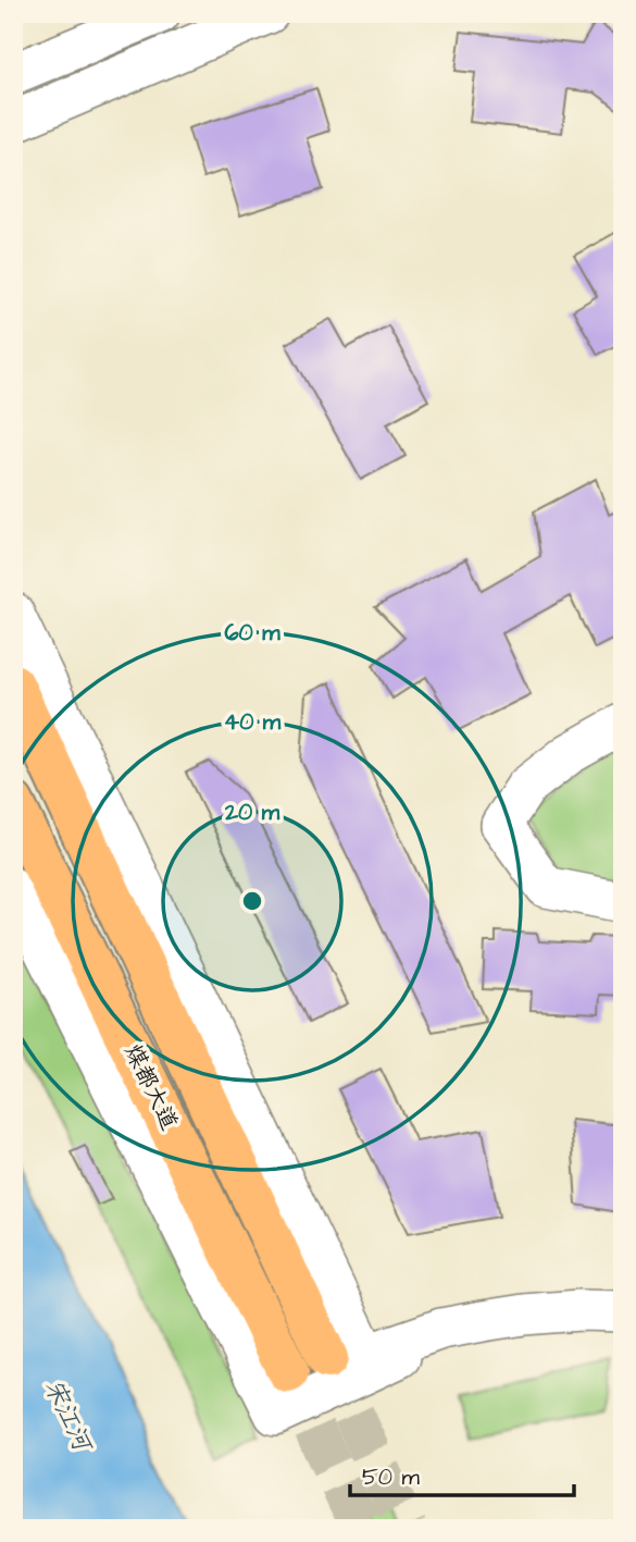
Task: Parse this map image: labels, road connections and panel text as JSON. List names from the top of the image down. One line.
{"streets":{"main road":["煤都大道"]},"water":["宋江河"],"scale_bar":"50 m","rings":["60 m","40 m","20 m"]}
